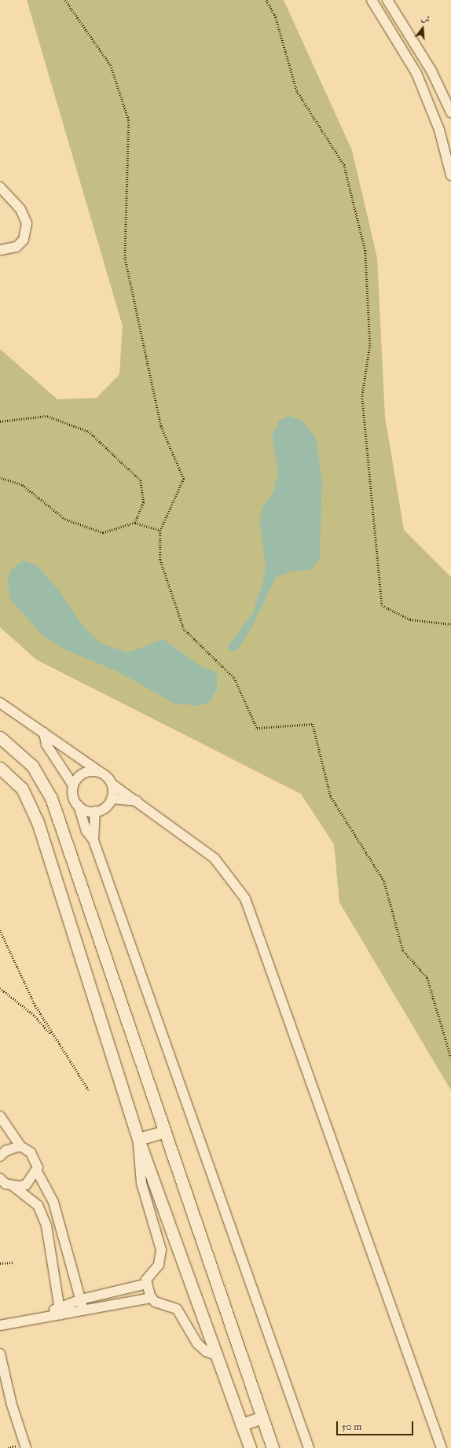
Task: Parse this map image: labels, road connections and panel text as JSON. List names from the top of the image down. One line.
{"scale_bar":"50 m","north":"top"}
